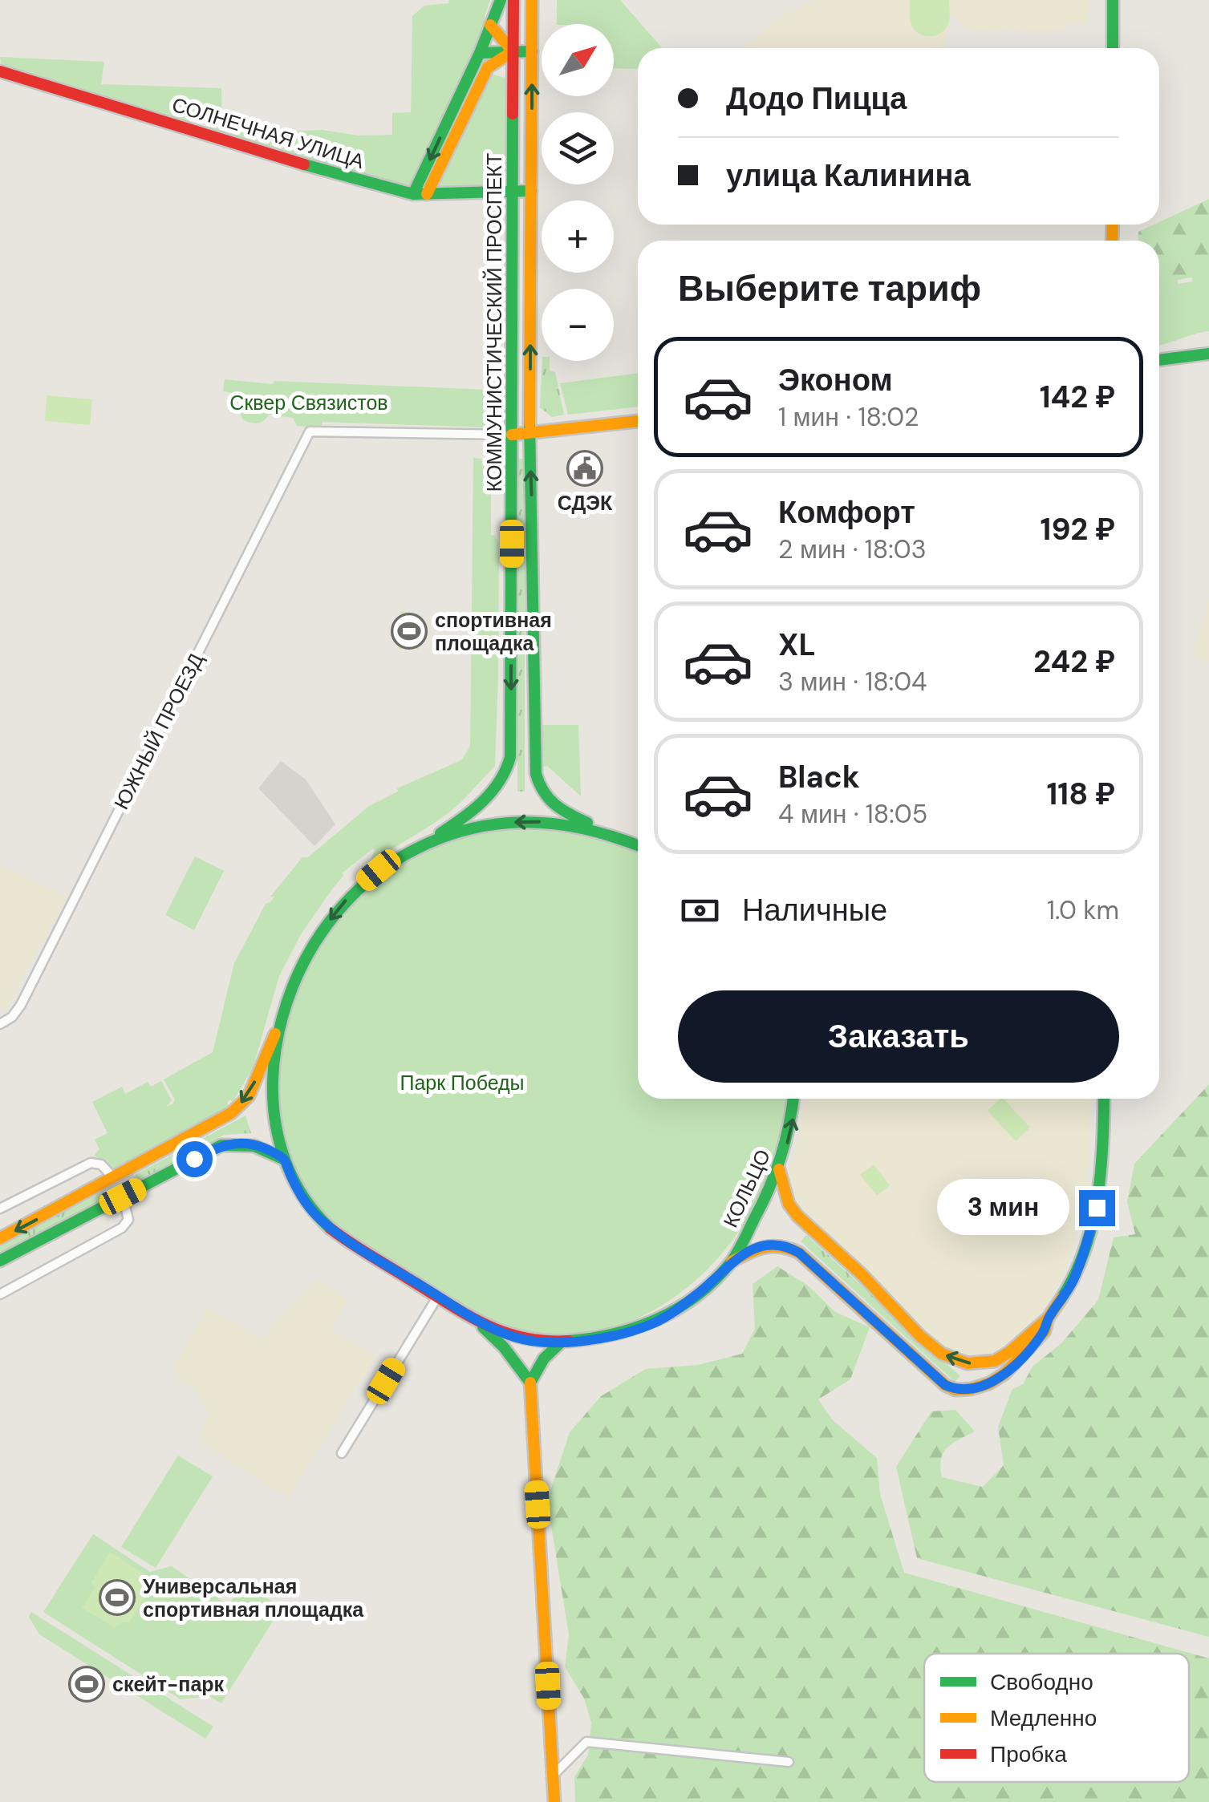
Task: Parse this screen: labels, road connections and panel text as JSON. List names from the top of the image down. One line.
{"streets":{"main road":["СОЛНЕЧНАЯ УЛИЦА","КОММУНИСТИЧЕСКИЙ ПРОСПЕКТ","КОЛЬЦО"],"street":["ЮЖНЫЙ ПРОЕЗД"]},"crossings":[["СОЛНЕЧНАЯ УЛИЦА","КОММУНИСТИЧЕСКИЙ ПРОСПЕКТ"],["КОММУНИСТИЧЕСКИЙ ПРОСПЕКТ","ЮЖНЫЙ ПРОЕЗД"],["КОММУНИСТИЧЕСКИЙ ПРОСПЕКТ","КОЛЬЦО"]],"parks":["Сквер Связистов","Парк Победы"],"places":{"public building":["СДЭК"],"sports":["спортивная площадка","Универсальная спортивная площадка","скейт-парк"]},"legend":["Свободно","Медленно","Пробка"],"north":"top right","page":{"map_buttons":["+","−"],"banner":["Додо Пицца","улица Калинина"],"heading":"Выберите тариф","list":[{"name":"Эконом","note":"1 мин · 18:02","value":"142 ₽"},{"name":"Комфорт","note":"2 мин · 18:03","value":"192 ₽"},{"name":"XL","note":"3 мин · 18:04","value":"242 ₽"},{"name":"Black","note":"4 мин · 18:05","value":"118 ₽"}],"pay":["Наличные","1.0 km"],"buttons":"Заказать","bubble":"3 мин"}}
